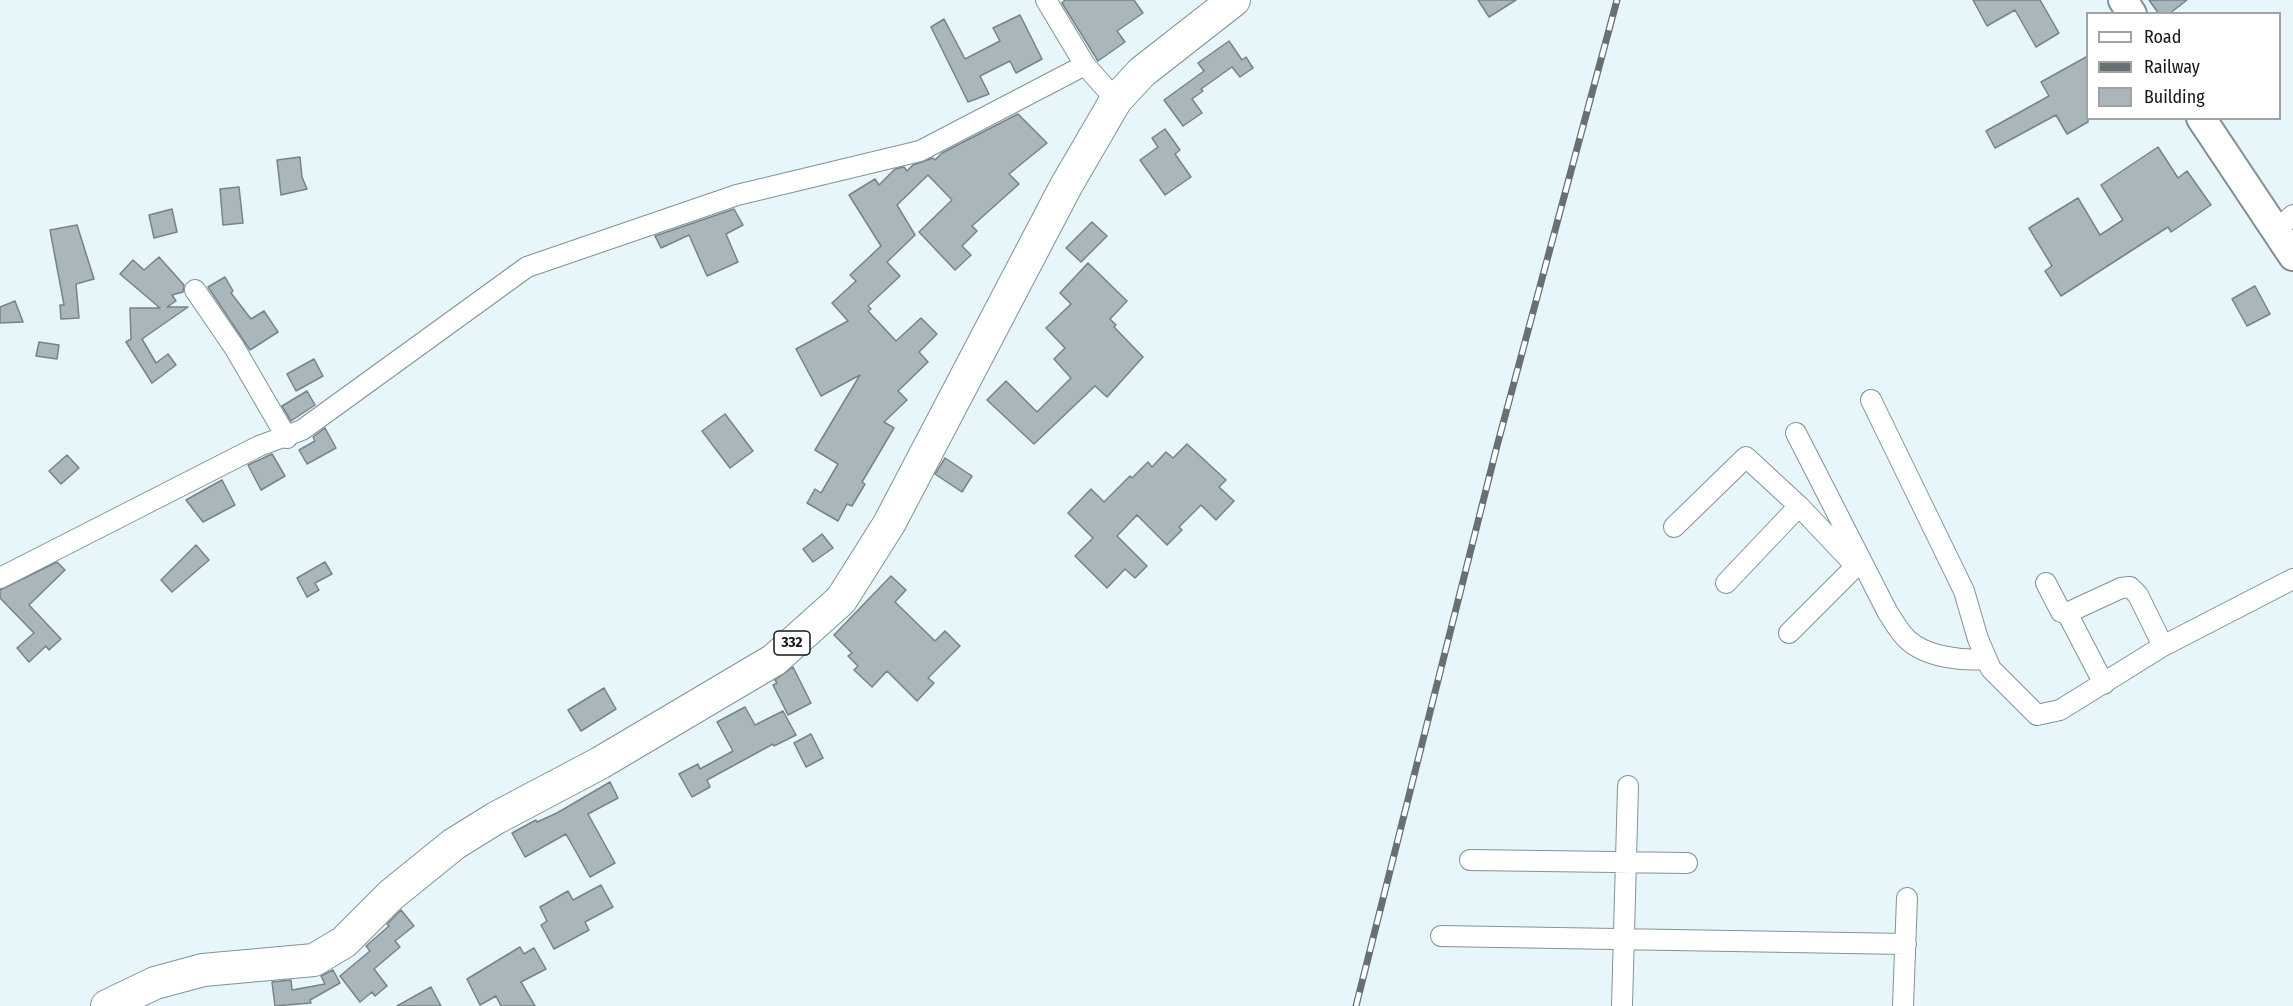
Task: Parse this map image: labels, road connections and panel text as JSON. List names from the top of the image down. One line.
{"streets":{"main road":["332"]},"legend":["Road","Railway","Building"]}
